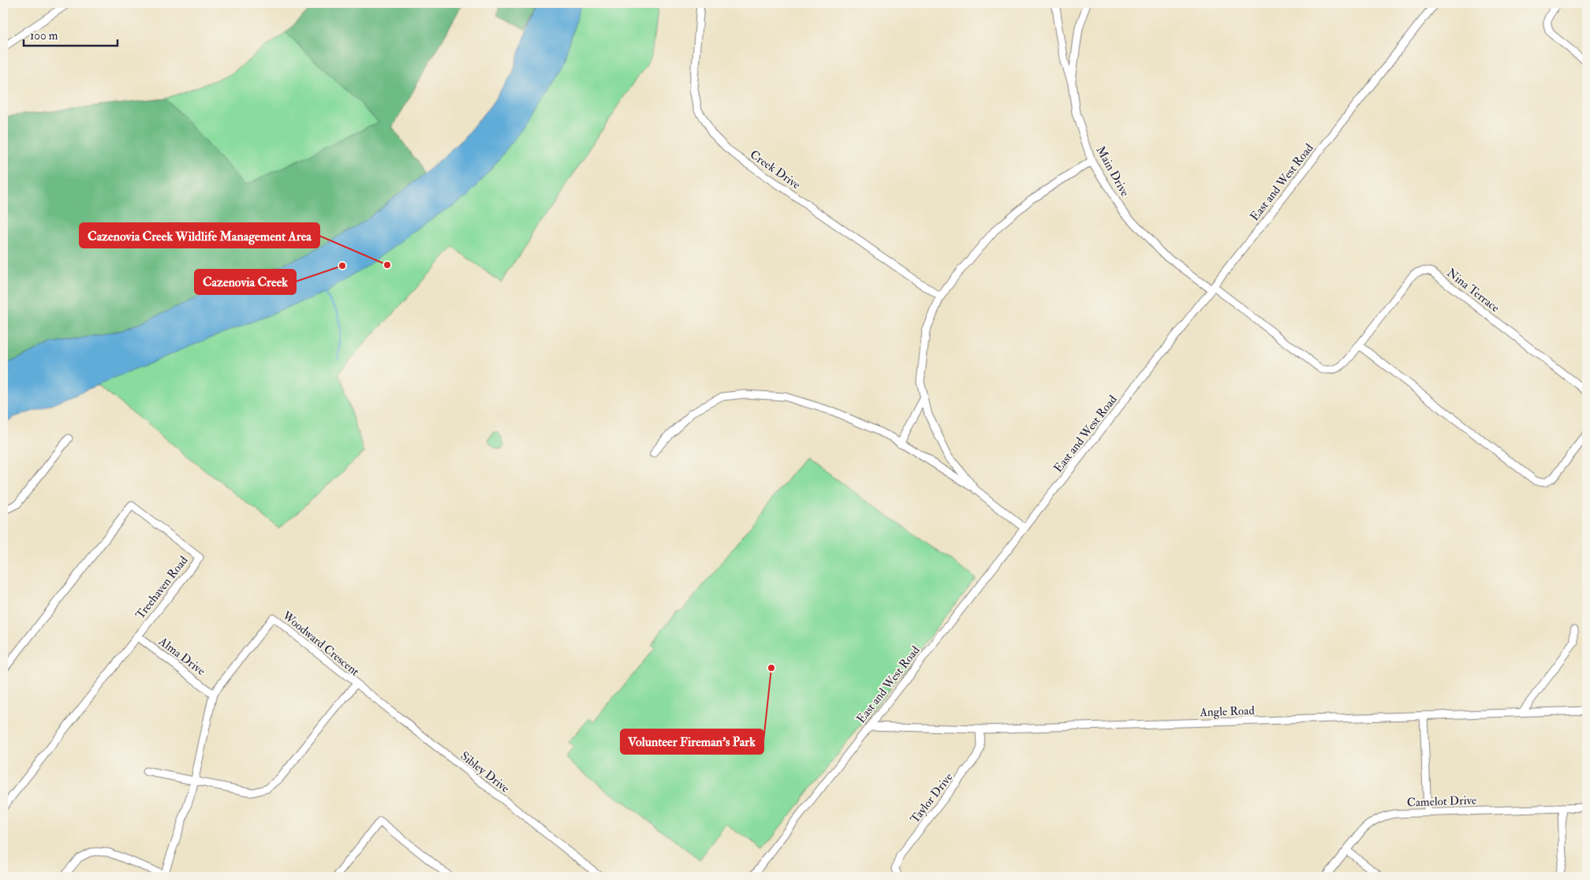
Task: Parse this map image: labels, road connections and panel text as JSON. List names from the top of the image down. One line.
{"streets":{"street":["Creek Drive","Main Drive","East and West Road","Nina Terrace","Treehaven Road","Woodward Crescent","Alma Drive","Angle Road","Sibley Drive","Taylor Drive","Camelot Drive"]},"crossings":[["Main Drive","East and West Road"],["Main Drive","Nina Terrace"],["East and West Road","Nina Terrace"],["East and West Road","Angle Road"],["Treehaven Road","Alma Drive"],["Woodward Crescent","Alma Drive"],["Woodward Crescent","Sibley Drive"],["Angle Road","Taylor Drive"]],"places":["Cazenovia Creek Wildlife Management Area","Cazenovia Creek","Volunteer Fireman's Park"],"scale_bar":"100 m"}
